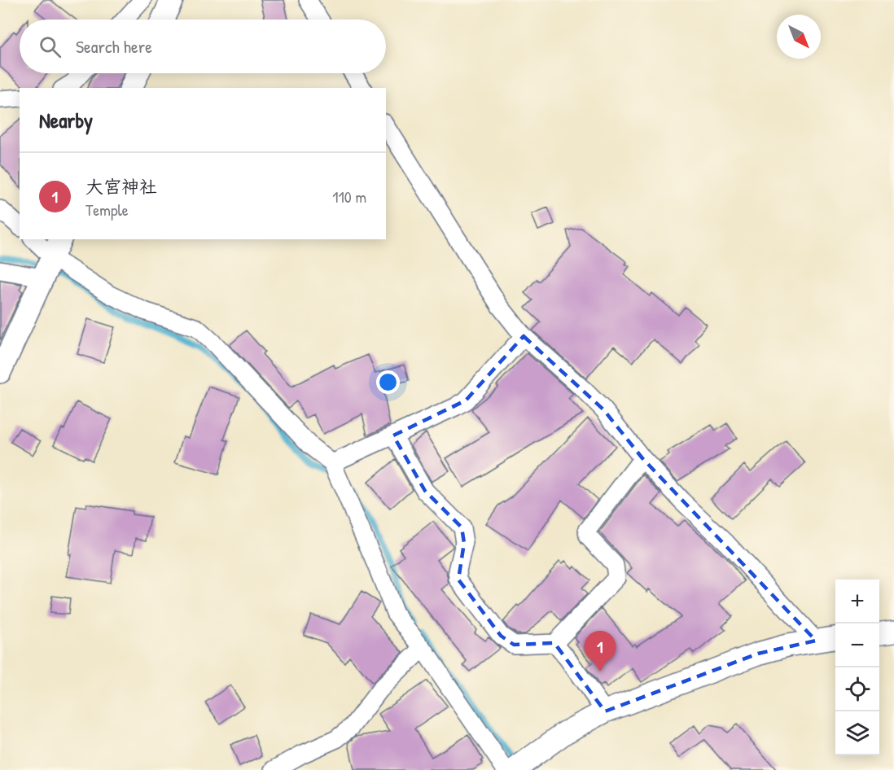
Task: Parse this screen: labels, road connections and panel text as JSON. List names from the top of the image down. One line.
{"north":"bottom right","page":{"search":"Search here","heading":"Nearby","list":[{"mark":"1","name":"大宮神社","note":"Temple","value":"110 m"}],"map_buttons":["+","−"],"pins":"1"}}
